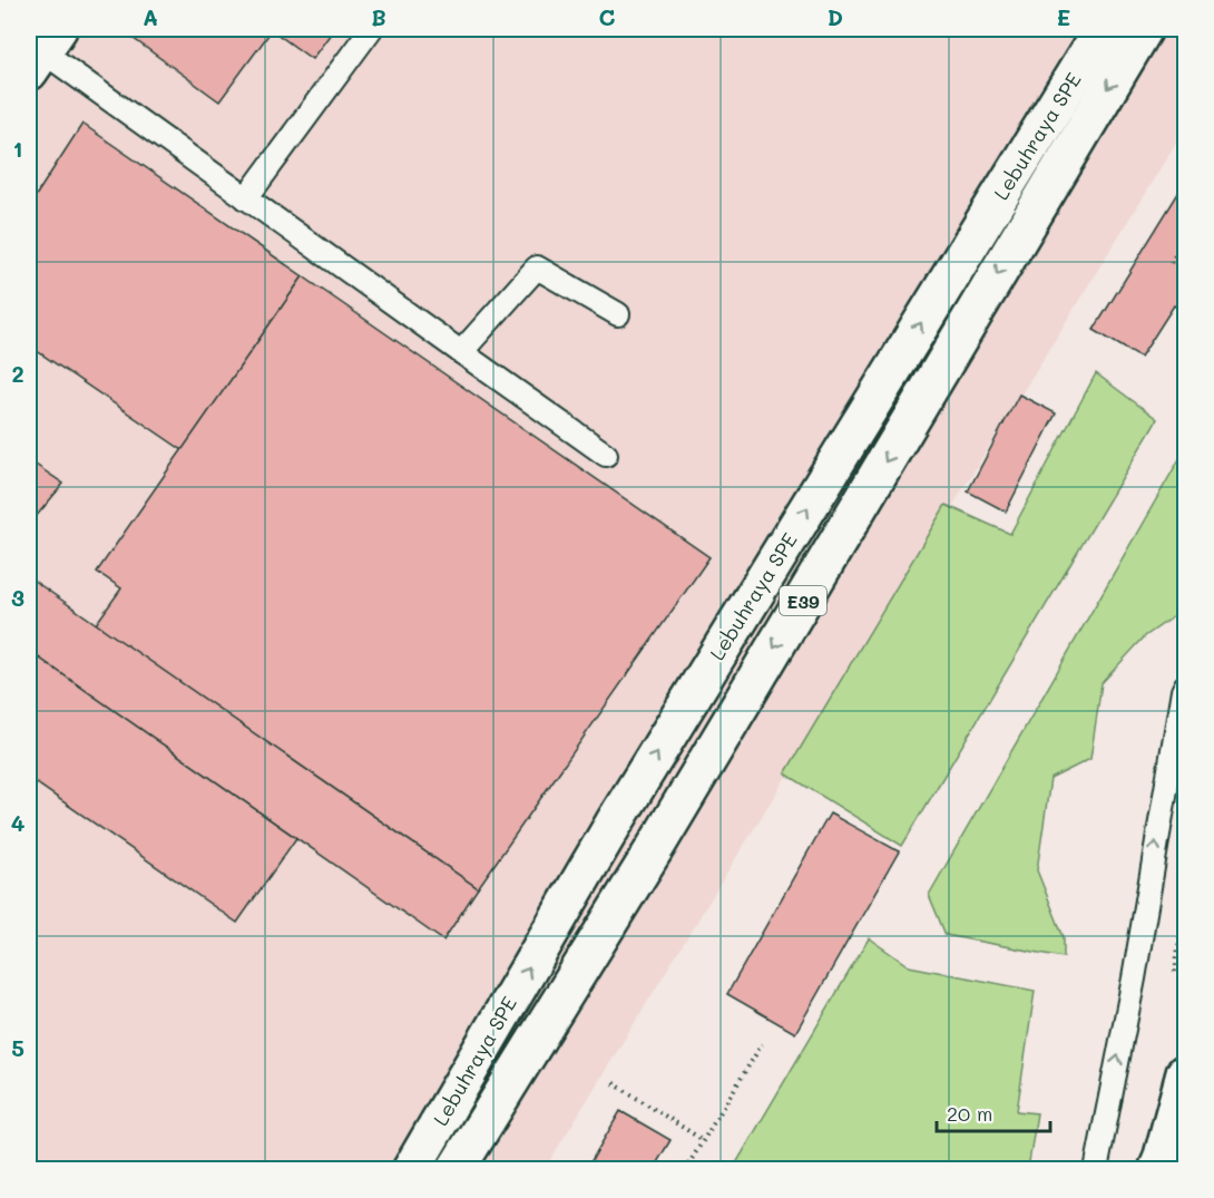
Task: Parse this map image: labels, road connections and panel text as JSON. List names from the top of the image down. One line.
{"streets":{"main road":["Lebuhraya SPE","E39"]},"scale_bar":"20 m","grid":{"columns":["A","B","C","D","E"],"rows":["1","2","3","4","5"]}}
